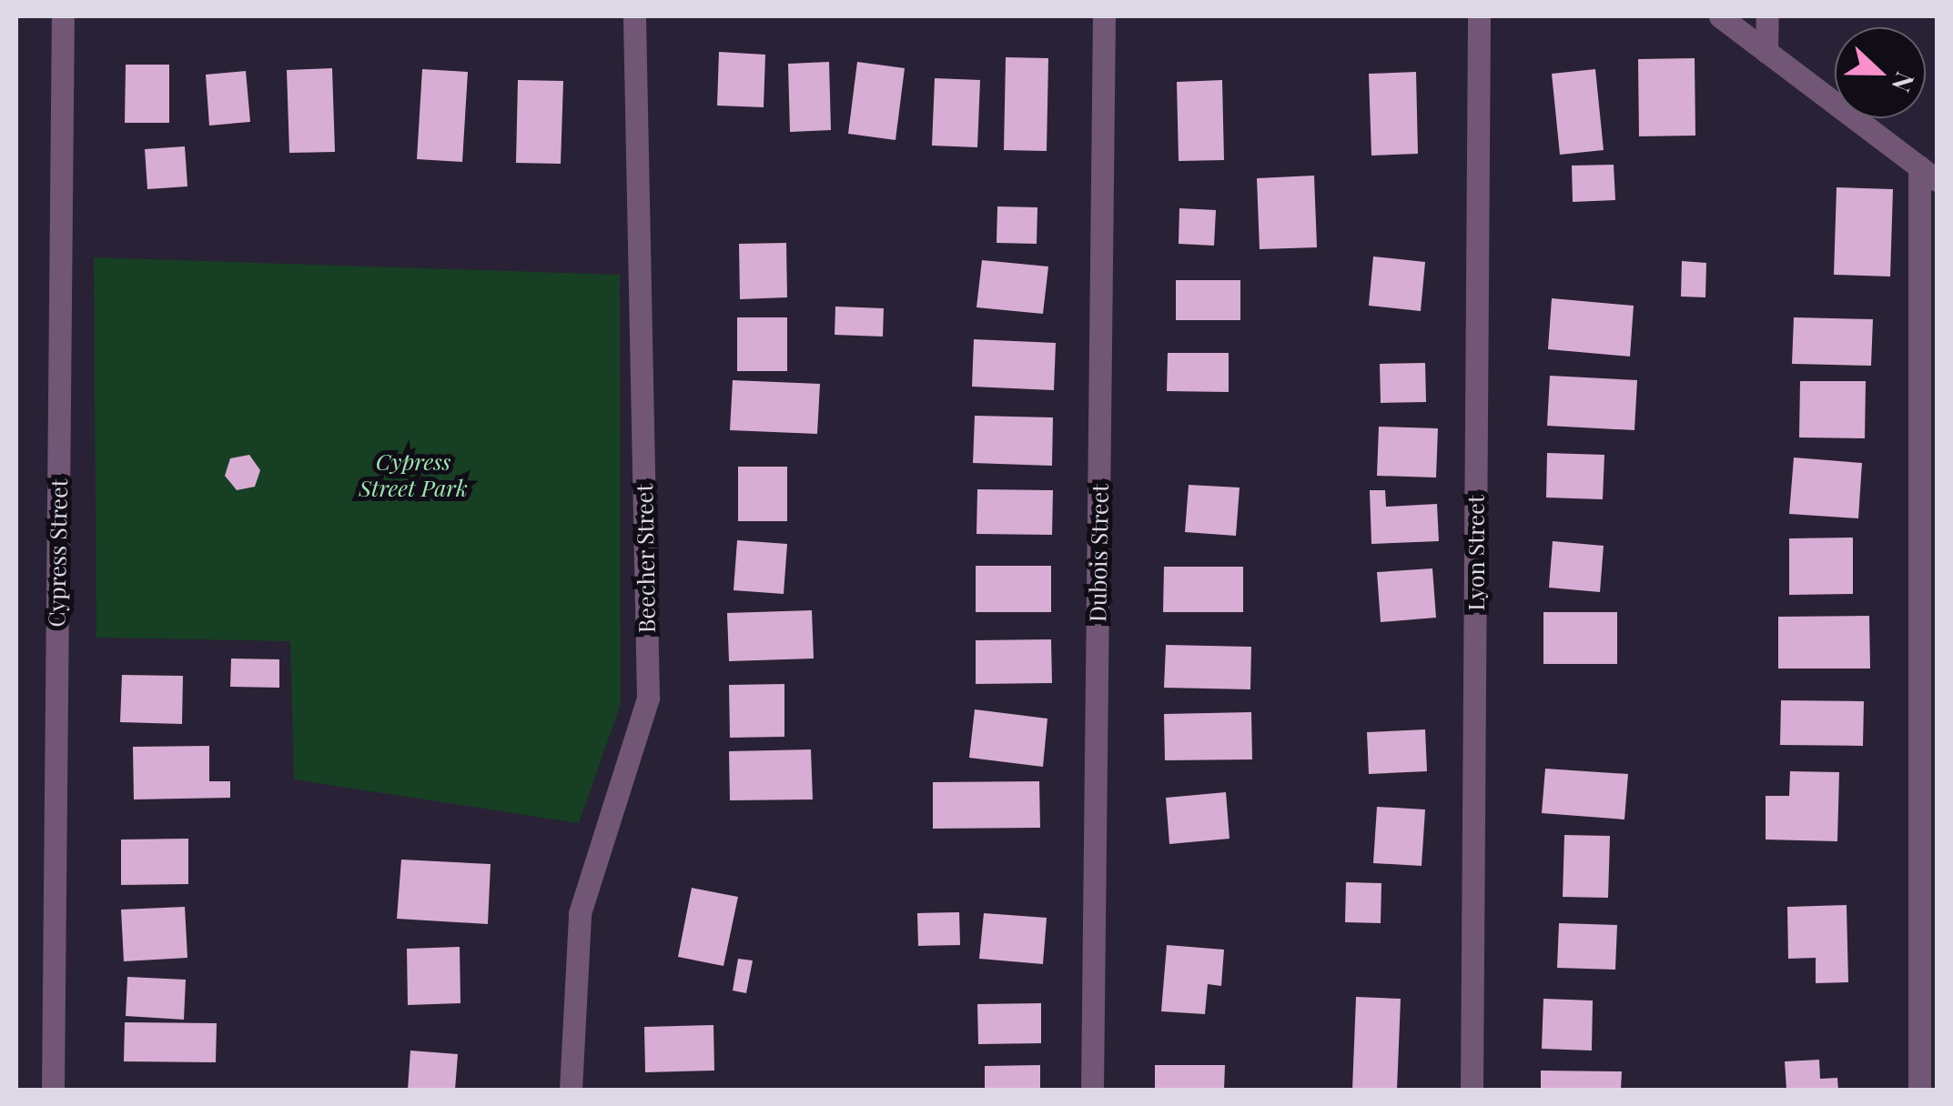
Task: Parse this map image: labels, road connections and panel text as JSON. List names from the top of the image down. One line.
{"streets":{"street":["Cypress Street","Dubois Street","Lyon Street","Beecher Street"]},"parks":["Cypress Street Park"],"north":"right"}
